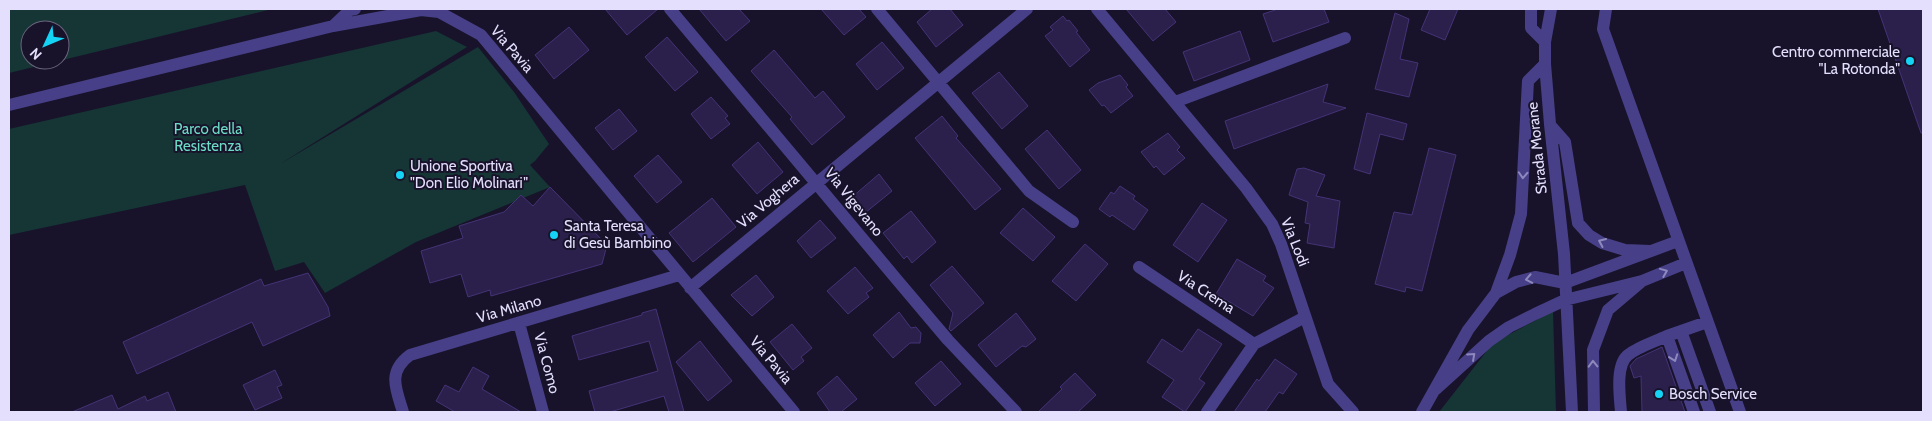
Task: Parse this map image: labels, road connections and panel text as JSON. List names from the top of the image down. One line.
{"streets":{"street":["Via Pavia","Strada Morane","Via Voghera","Via Vigevano","Via Lodi","Via Crema","Via Milano","Via Como"]},"crossings":[["Via Pavia","Via Voghera"],["Via Pavia","Via Milano"],["Via Voghera","Via Vigevano"],["Via Milano","Via Como"]],"parks":["Parco della Resistenza"],"places":["Centro commerciale \"La Rotonda\"","Unione Sportiva \"Don Elio Molinari\"","Santa Teresa di Gesù Bambino","Bosch Service"],"north":"bottom left"}
